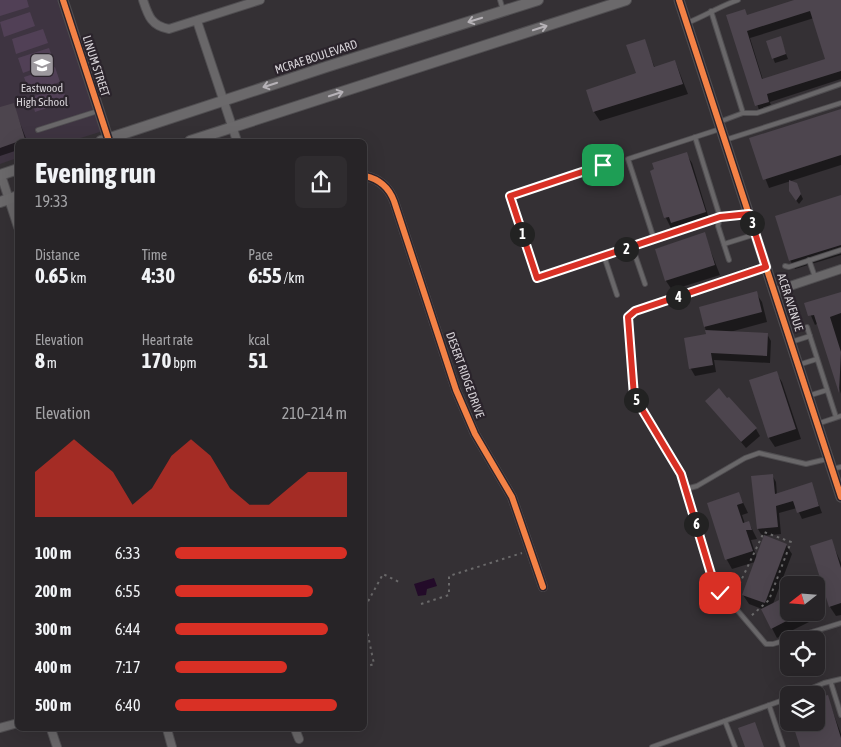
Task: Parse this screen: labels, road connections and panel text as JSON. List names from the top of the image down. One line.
{"streets":{"main road":["MCRAE BOULEVARD"],"street":["LINUM STREET","ACER AVENUE","DESERT RIDGE DRIVE"]},"places":{"school or university":["Eastwood High School"]},"north":"left","page":{"heading":["Evening run","19:33"],"pins":["3","1","2","4","5","6"],"stats":[["Distance","0.65 km"],["Time","4:30"],["Pace","6:55 /km"],["Elevation","8 m"],["Heart rate","170 bpm"],["kcal","51"]],"chart":["Elevation","210–214 m"],"list":[{"name":"100 m","note":"6:33"},{"name":"200 m","note":"6:55"},{"name":"300 m","note":"6:44"},{"name":"400 m","note":"7:17"},{"name":"500 m","note":"6:40"}]}}
